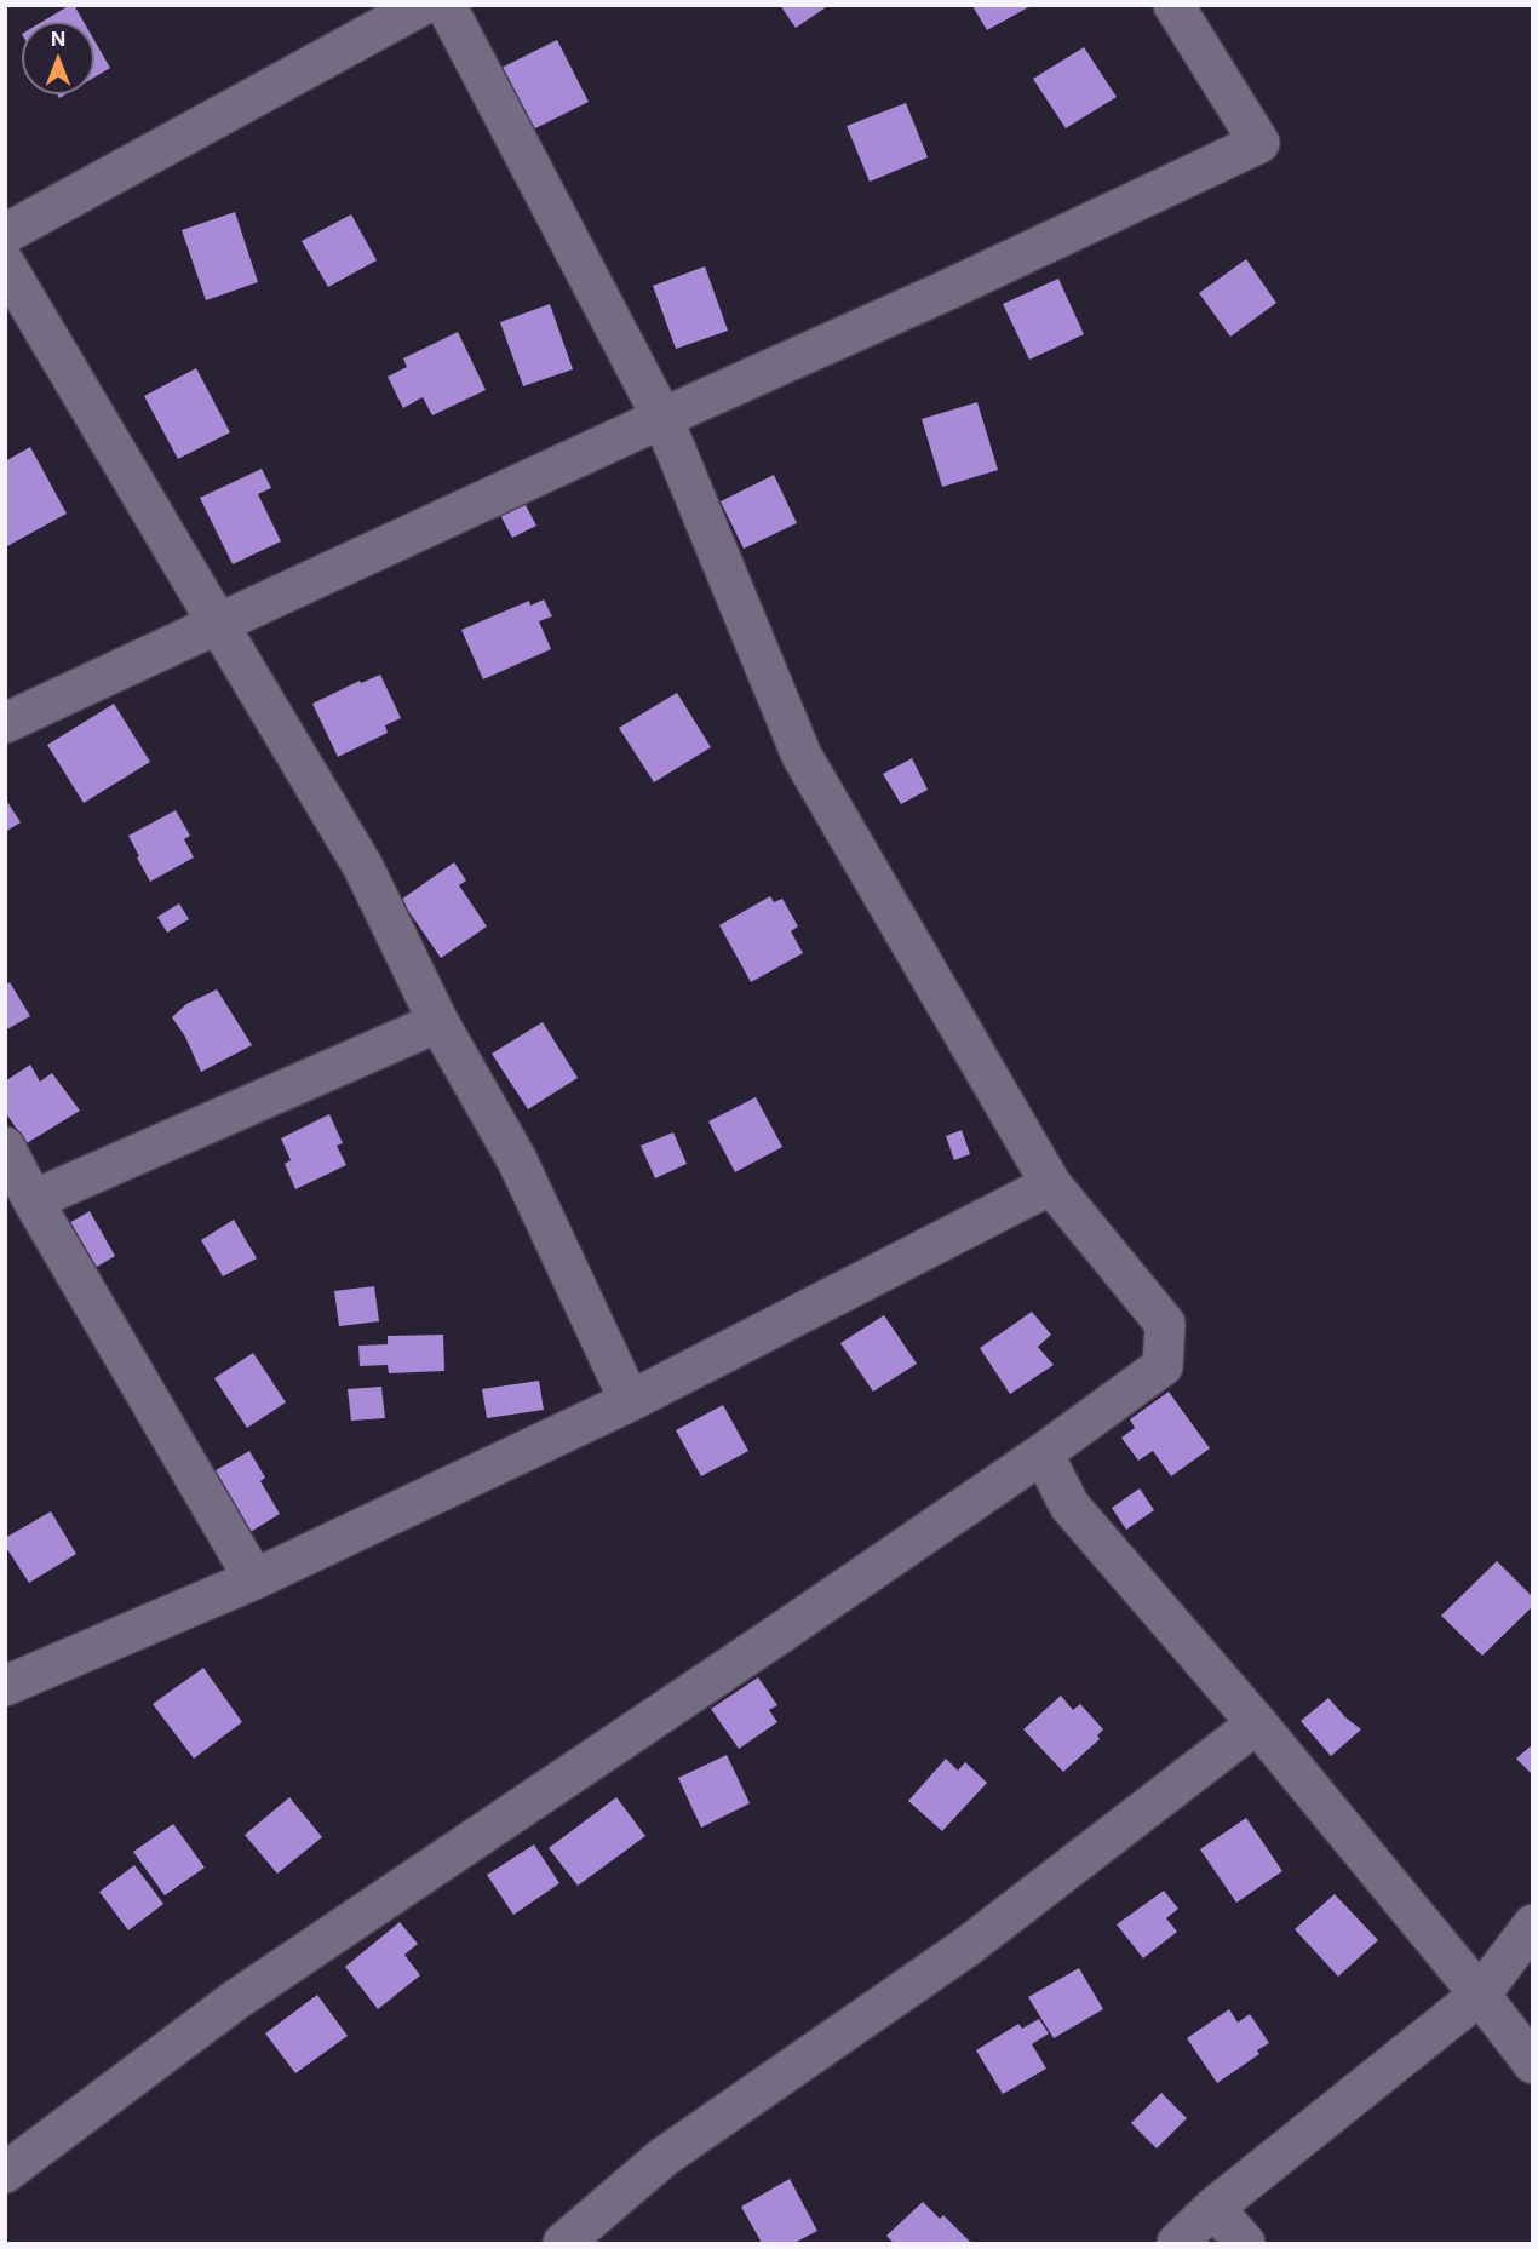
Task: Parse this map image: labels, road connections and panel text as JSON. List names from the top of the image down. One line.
{"north":"top"}
